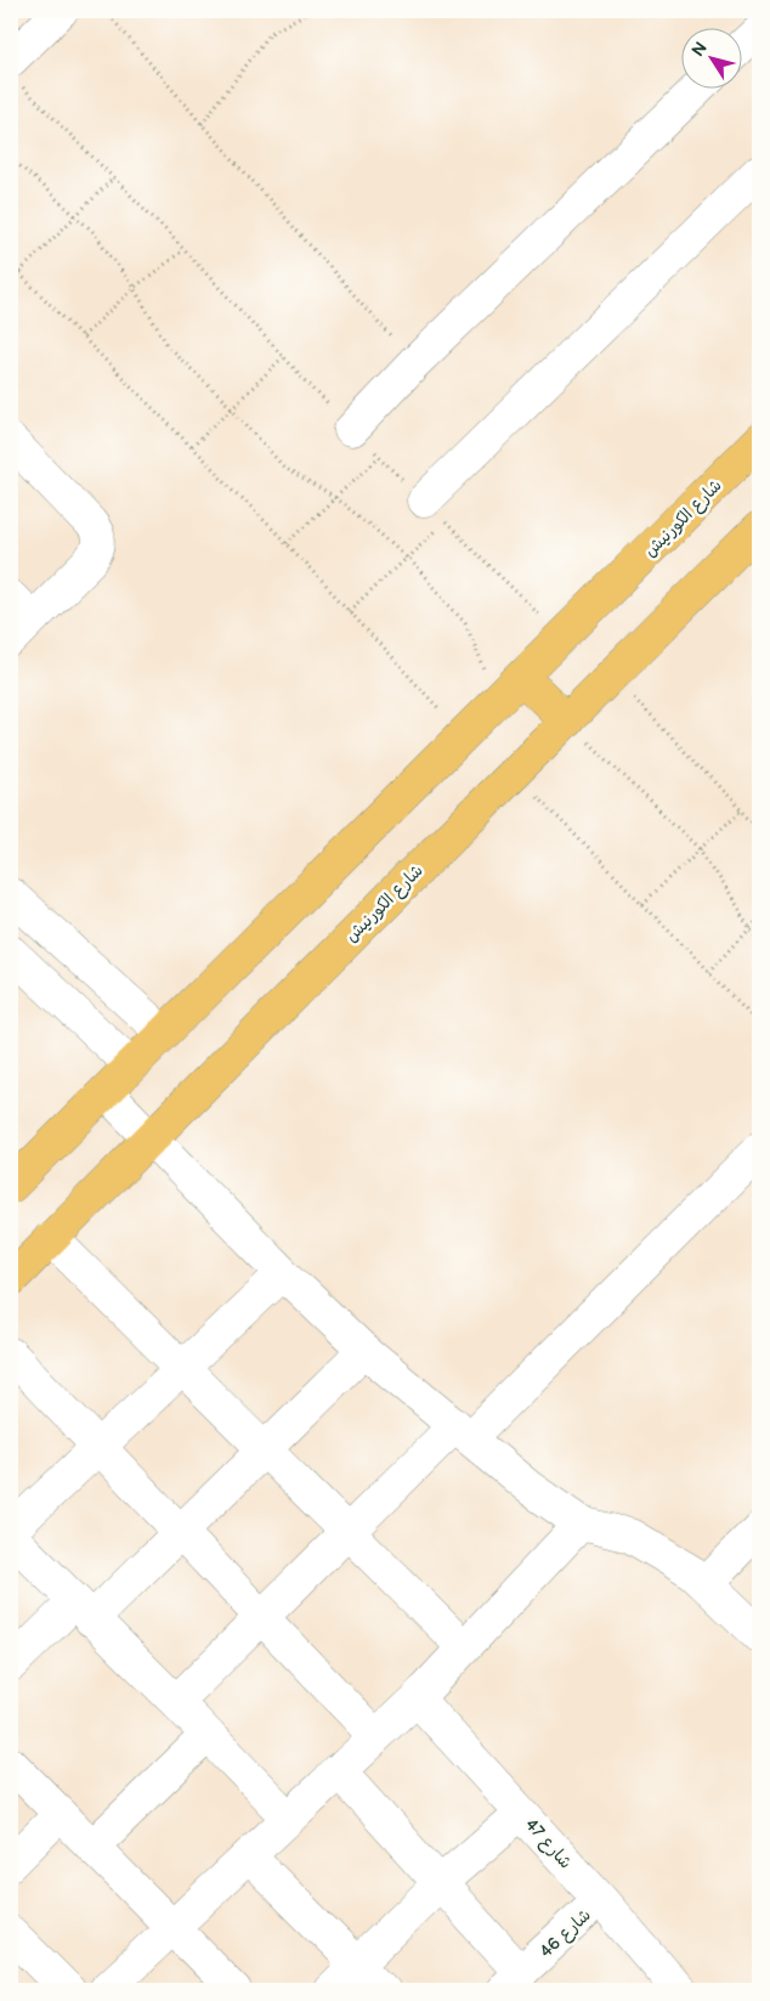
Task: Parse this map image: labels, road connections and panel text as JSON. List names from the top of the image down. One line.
{"streets":{"main road":["شارع الكورنيش"],"street":["شارع 47","شارع 46"]},"crossings":[["شارع 47","شارع 46"]],"north":"top left"}
